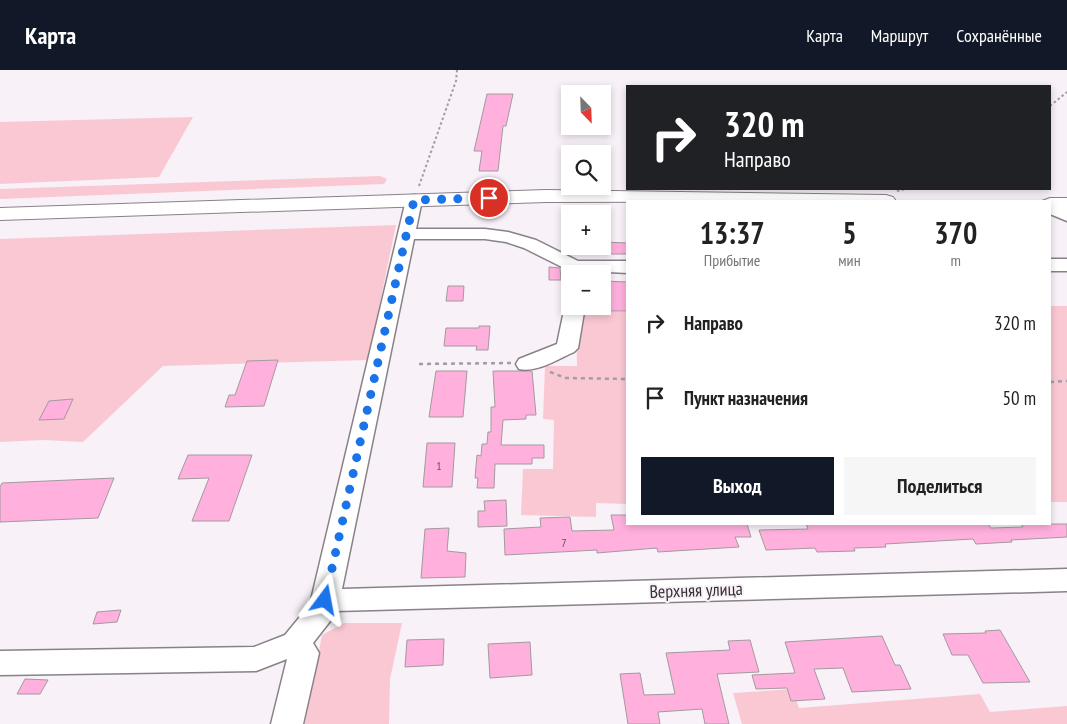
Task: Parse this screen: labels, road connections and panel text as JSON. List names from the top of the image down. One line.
{"streets":{"street":["Верхняя улица"]},"house_numbers":["1","7"],"north":"bottom right","page":{"header":"Карта","nav":["Карта","Маршрут","Сохранённые"],"map_buttons":["+","−"],"turn":["320 m","Направо"],"eta":["13:37","Прибытие","5","мин","370","m"],"list":[{"name":"Направо","value":"320 m"},{"name":"Пункт назначения","value":"50 m"}],"buttons":["Выход","Поделиться"]}}
